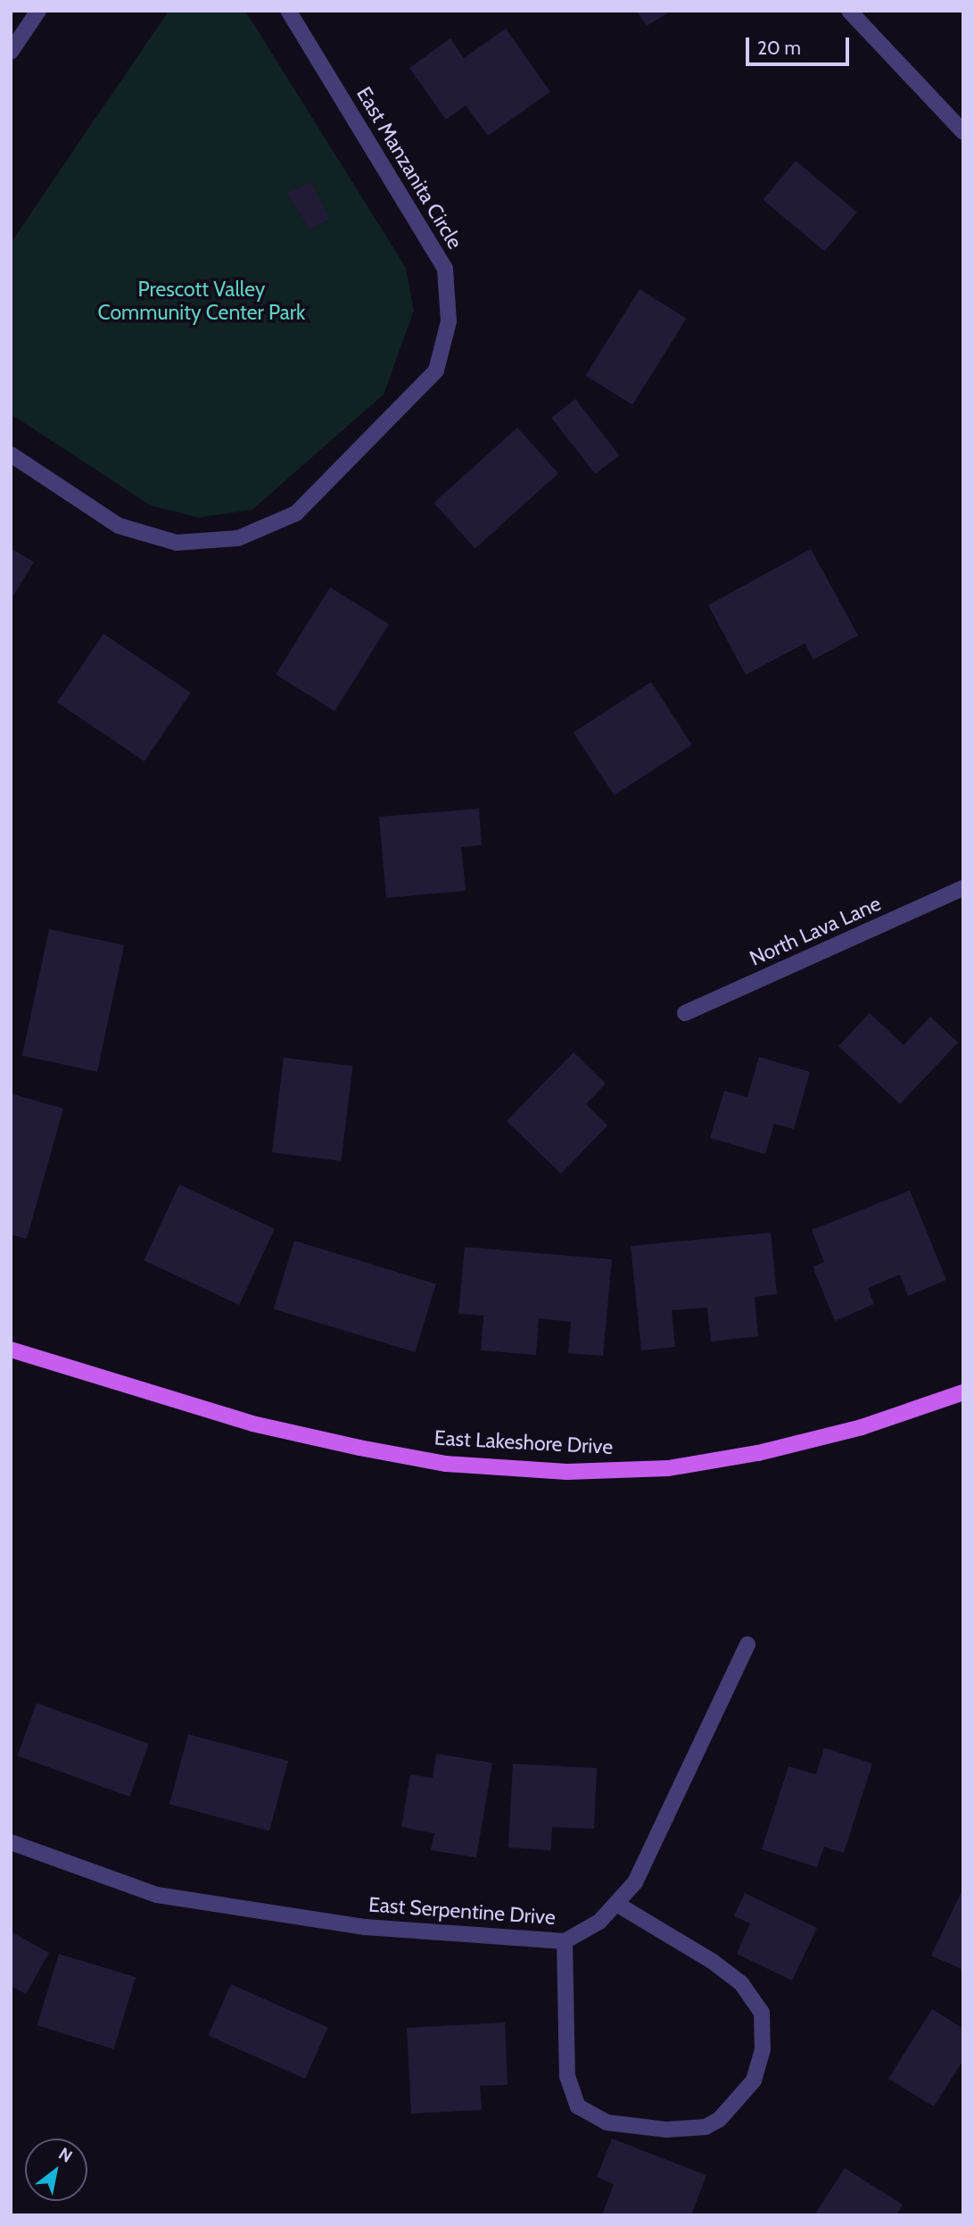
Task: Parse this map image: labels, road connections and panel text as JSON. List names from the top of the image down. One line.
{"streets":{"main road":["East Lakeshore Drive"],"street":["East Manzanita Circle","North Lava Lane","East Serpentine Drive"]},"parks":["Prescott Valley Community Center Park"],"scale_bar":"20 m","north":"top right"}
